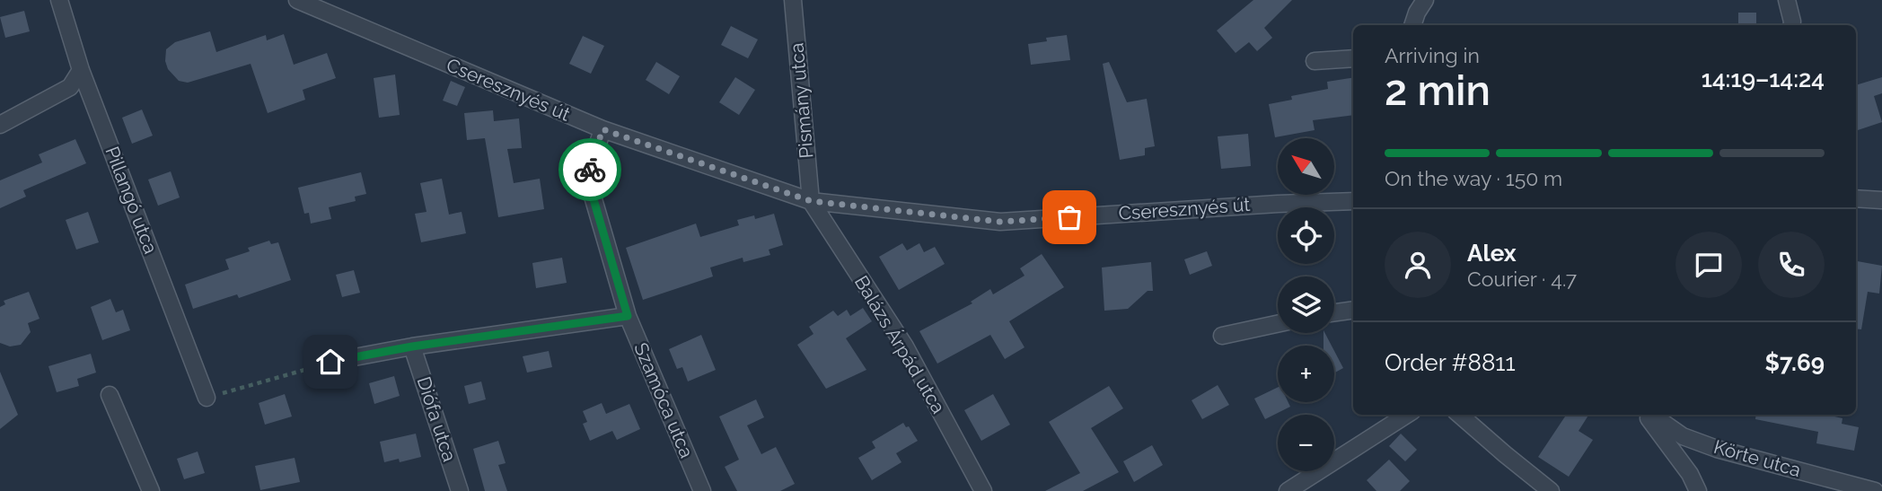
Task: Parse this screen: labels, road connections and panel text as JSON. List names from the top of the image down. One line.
{"streets":{"street":["Cseresznyés út","Pismány utca","Pillangó utca","Balázs Árpád utca","Szamóca utca","Diófa utca","Körte utca"]},"crossings":[["Cseresznyés út","Pismány utca"],["Cseresznyés út","Balázs Árpád utca"],["Cseresznyés út","Szamóca utca"],["Pismány utca","Balázs Árpád utca"]],"north":"top left","page":{"heading":["2 min","Arriving in","14:19–14:24"],"panel":["Alex","Courier · 4.7","Order #8811","$7.69"],"bar":"On the way · 150 m","map_buttons":["+","−"]}}
